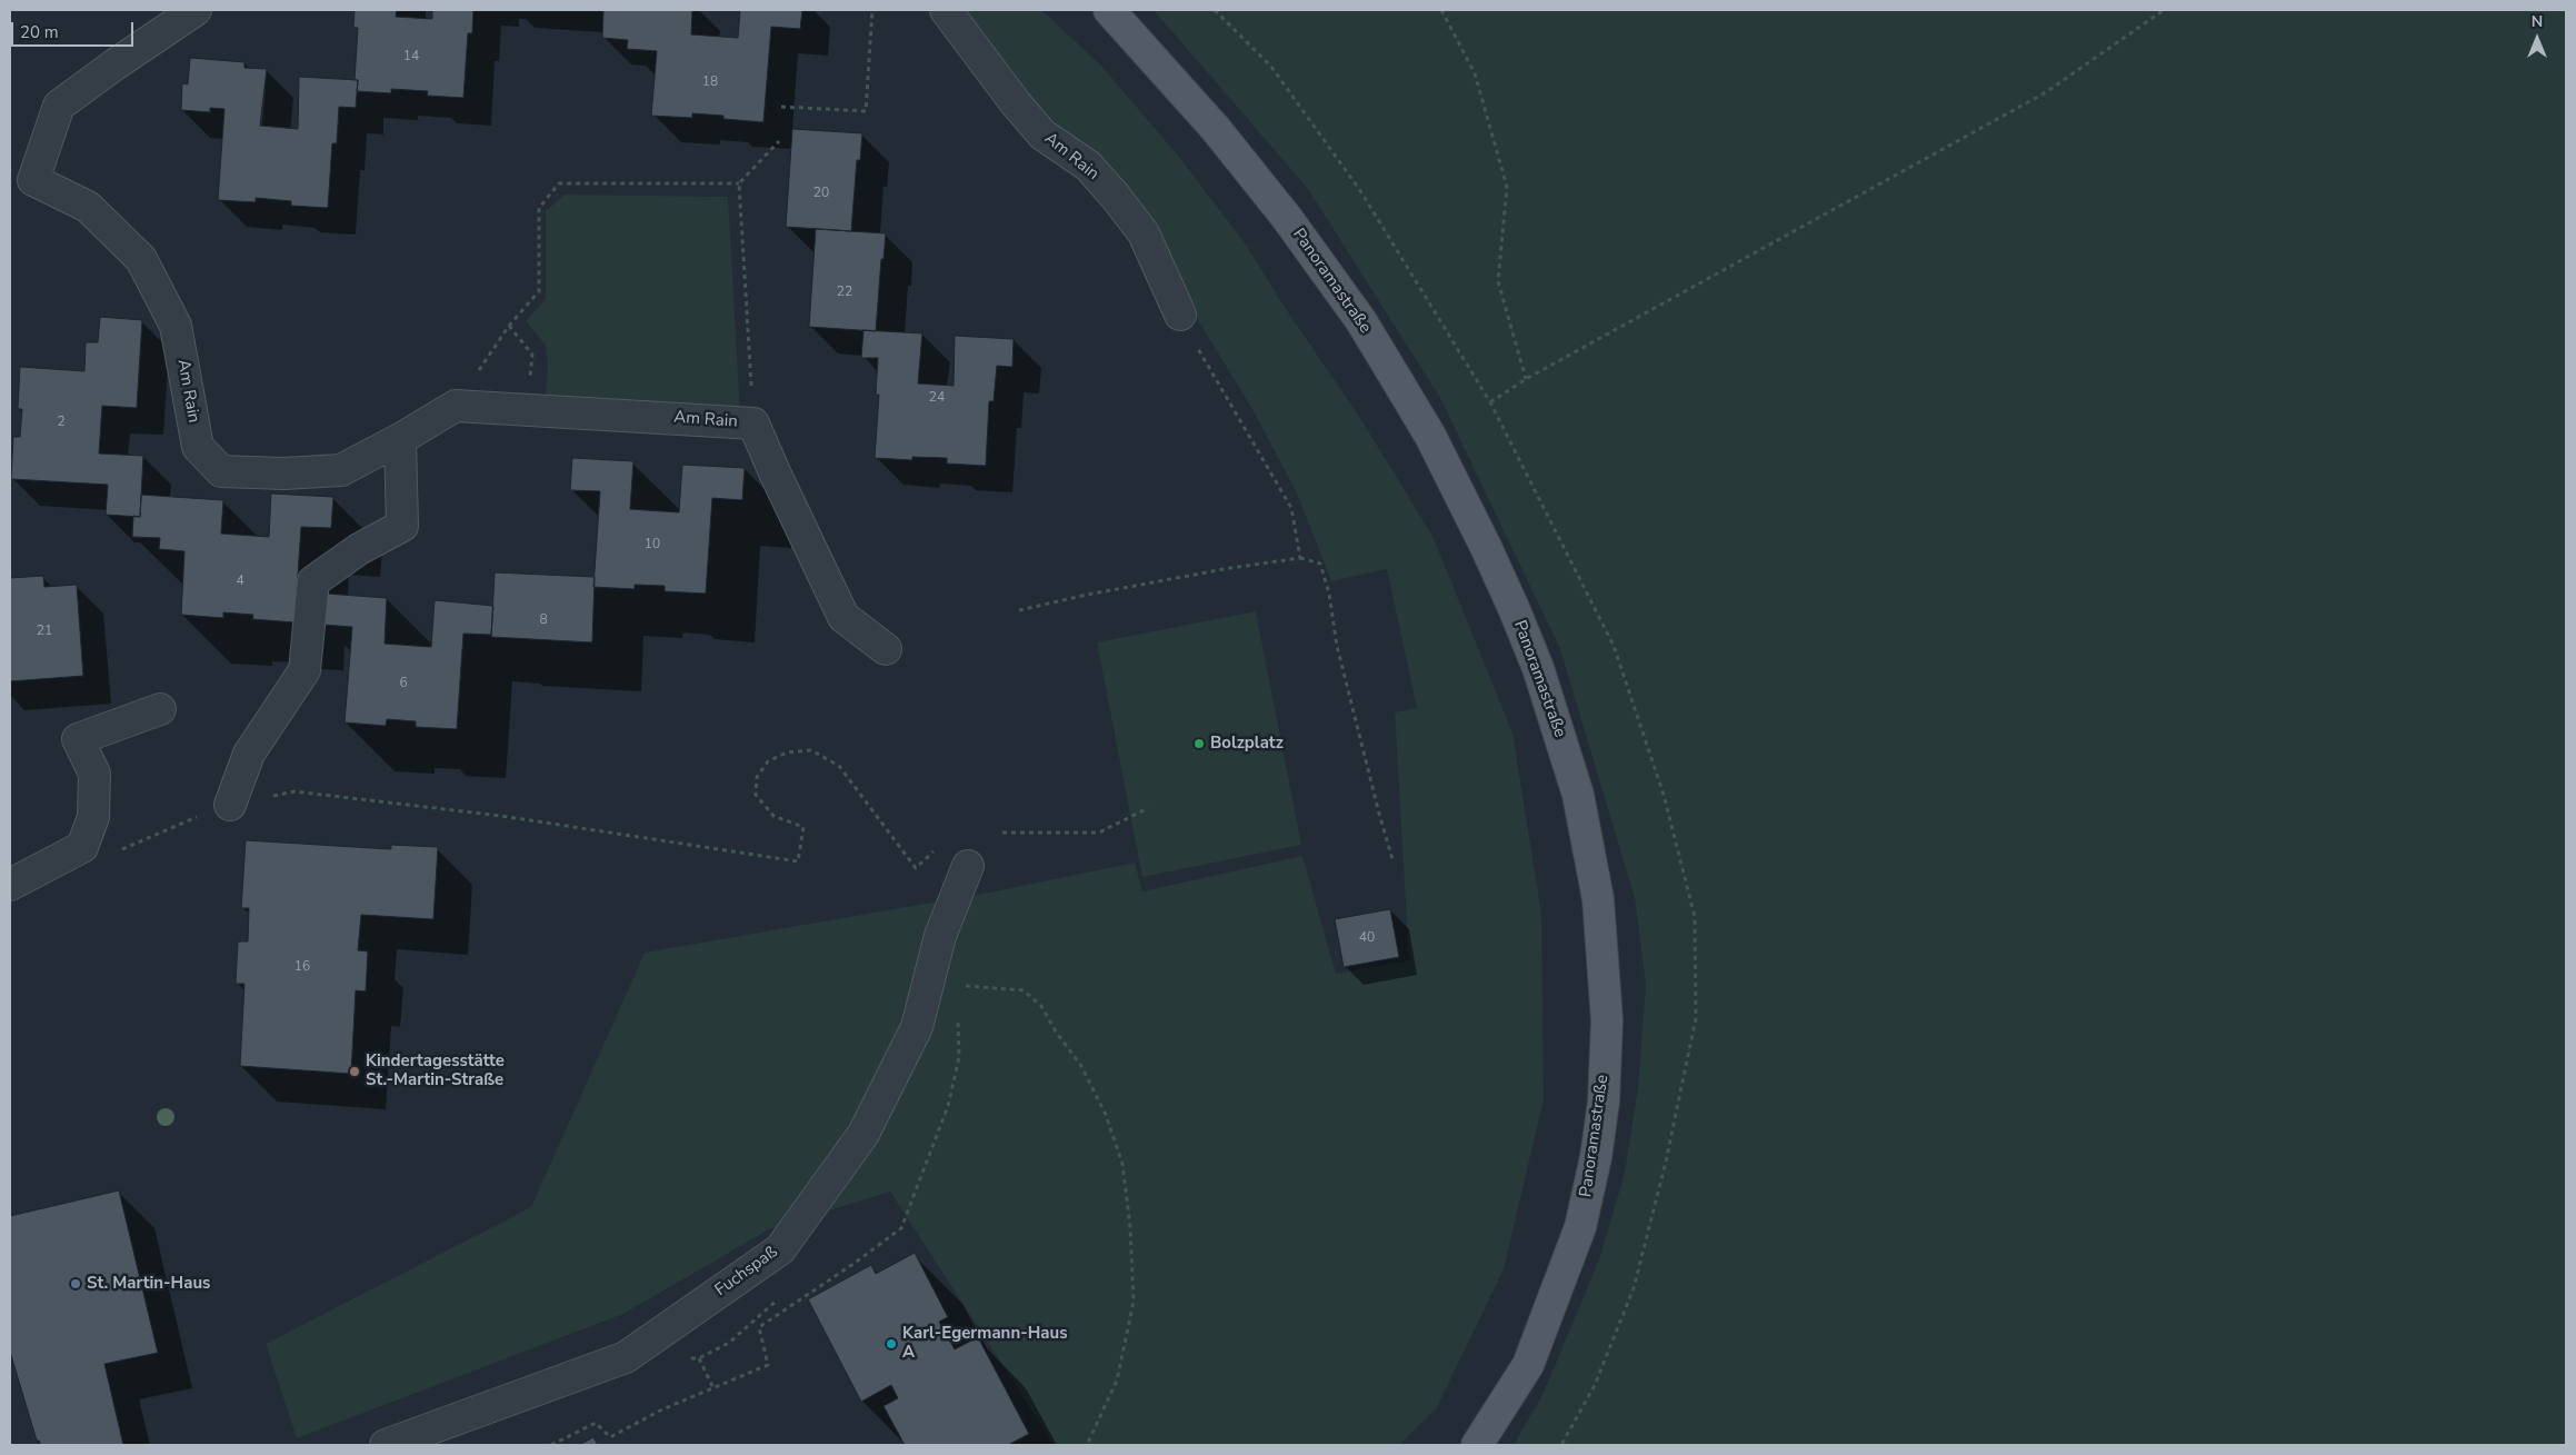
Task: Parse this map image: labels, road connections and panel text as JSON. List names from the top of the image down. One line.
{"streets":{"main road":["Panoramastraße"],"street":["Am Rain","Fuchspaß"]},"places":["Bolzplatz","Kindertagesstätte St.-Martin-Straße","St. Martin-Haus","Karl-Egermann-Haus A"],"house_numbers":["14","18","20","22","24","2","10","4","8","21","6","40","16"],"scale_bar":"20 m","north":"top"}
